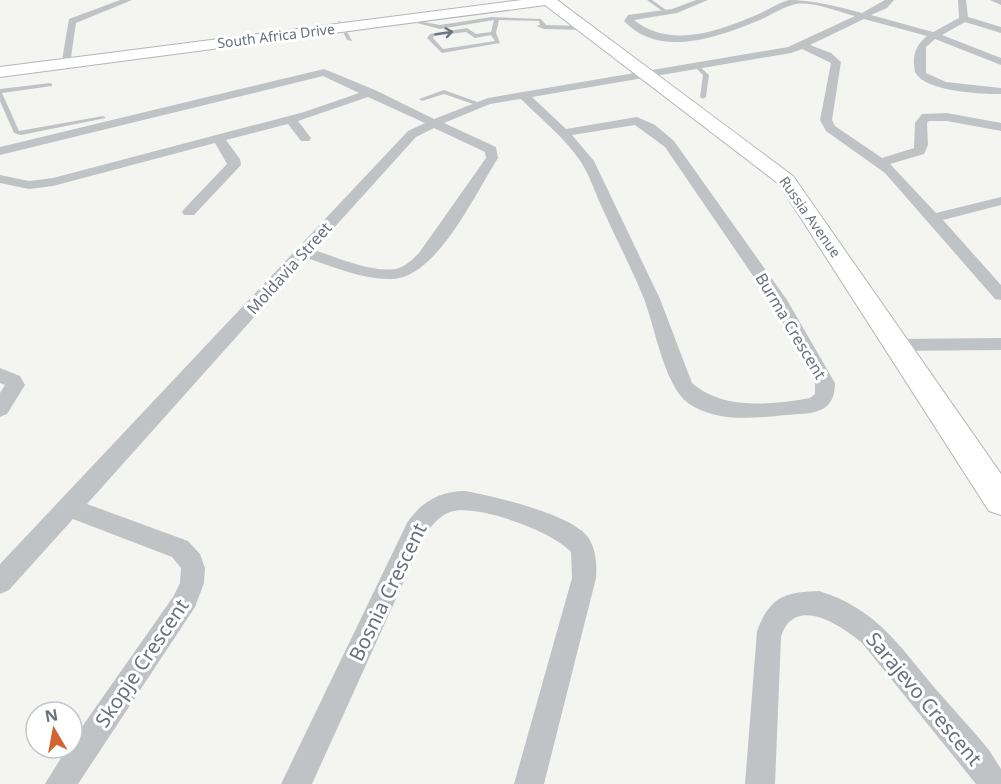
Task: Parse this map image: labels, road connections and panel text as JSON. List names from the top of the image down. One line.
{"streets":{"street":["South Africa Drive","Russia Avenue","Moldavia Street","Burma Crescent","Bosnia Crescent","Skopje Crescent","Sarajevo Crescent"]},"crossings":[["South Africa Drive","Russia Avenue"],["Russia Avenue","Moldavia Street"],["Moldavia Street","Burma Crescent"],["Moldavia Street","Skopje Crescent"]],"north":"top"}
